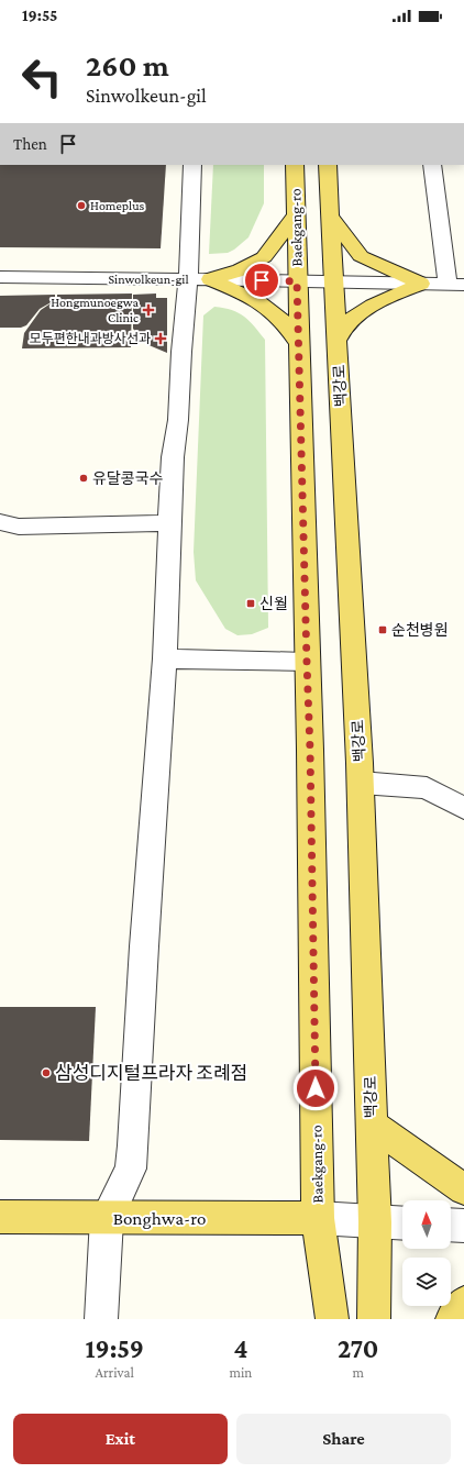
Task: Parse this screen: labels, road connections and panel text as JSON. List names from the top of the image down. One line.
{"streets":{"main road":["Baekgang-ro","백강로","Bonghwa-ro"],"street":["Sinwolkeun-gil"]},"crossings":[["Baekgang-ro","Sinwolkeun-gil"],["Baekgang-ro","Bonghwa-ro"],["Sinwolkeun-gil","백강로"]],"places":{"other":["Homeplus","유달콩국수","삼성디지털프라자 조례점"],"health":["Hongmunoegwa Clinic","모두편한내과방사선과"],"transit":["신월","순천병원"]},"north":"top","page":{"status":"19:55","turn":["260 m","Sinwolkeun-gil"],"then":"Then","eta":["19:59","Arrival","4","min","270","m"],"buttons":["Exit","Share"]}}
